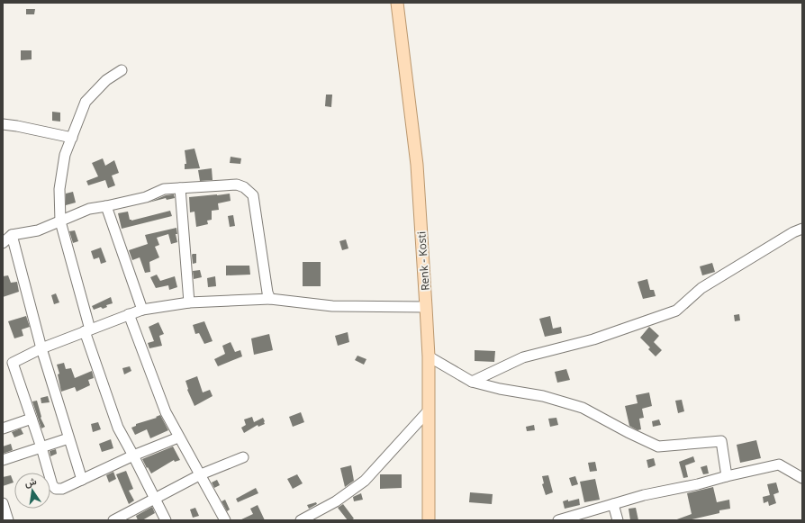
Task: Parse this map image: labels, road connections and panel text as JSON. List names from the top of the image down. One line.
{"streets":{"main road":["Renk - Kosti"]},"north":"top"}
